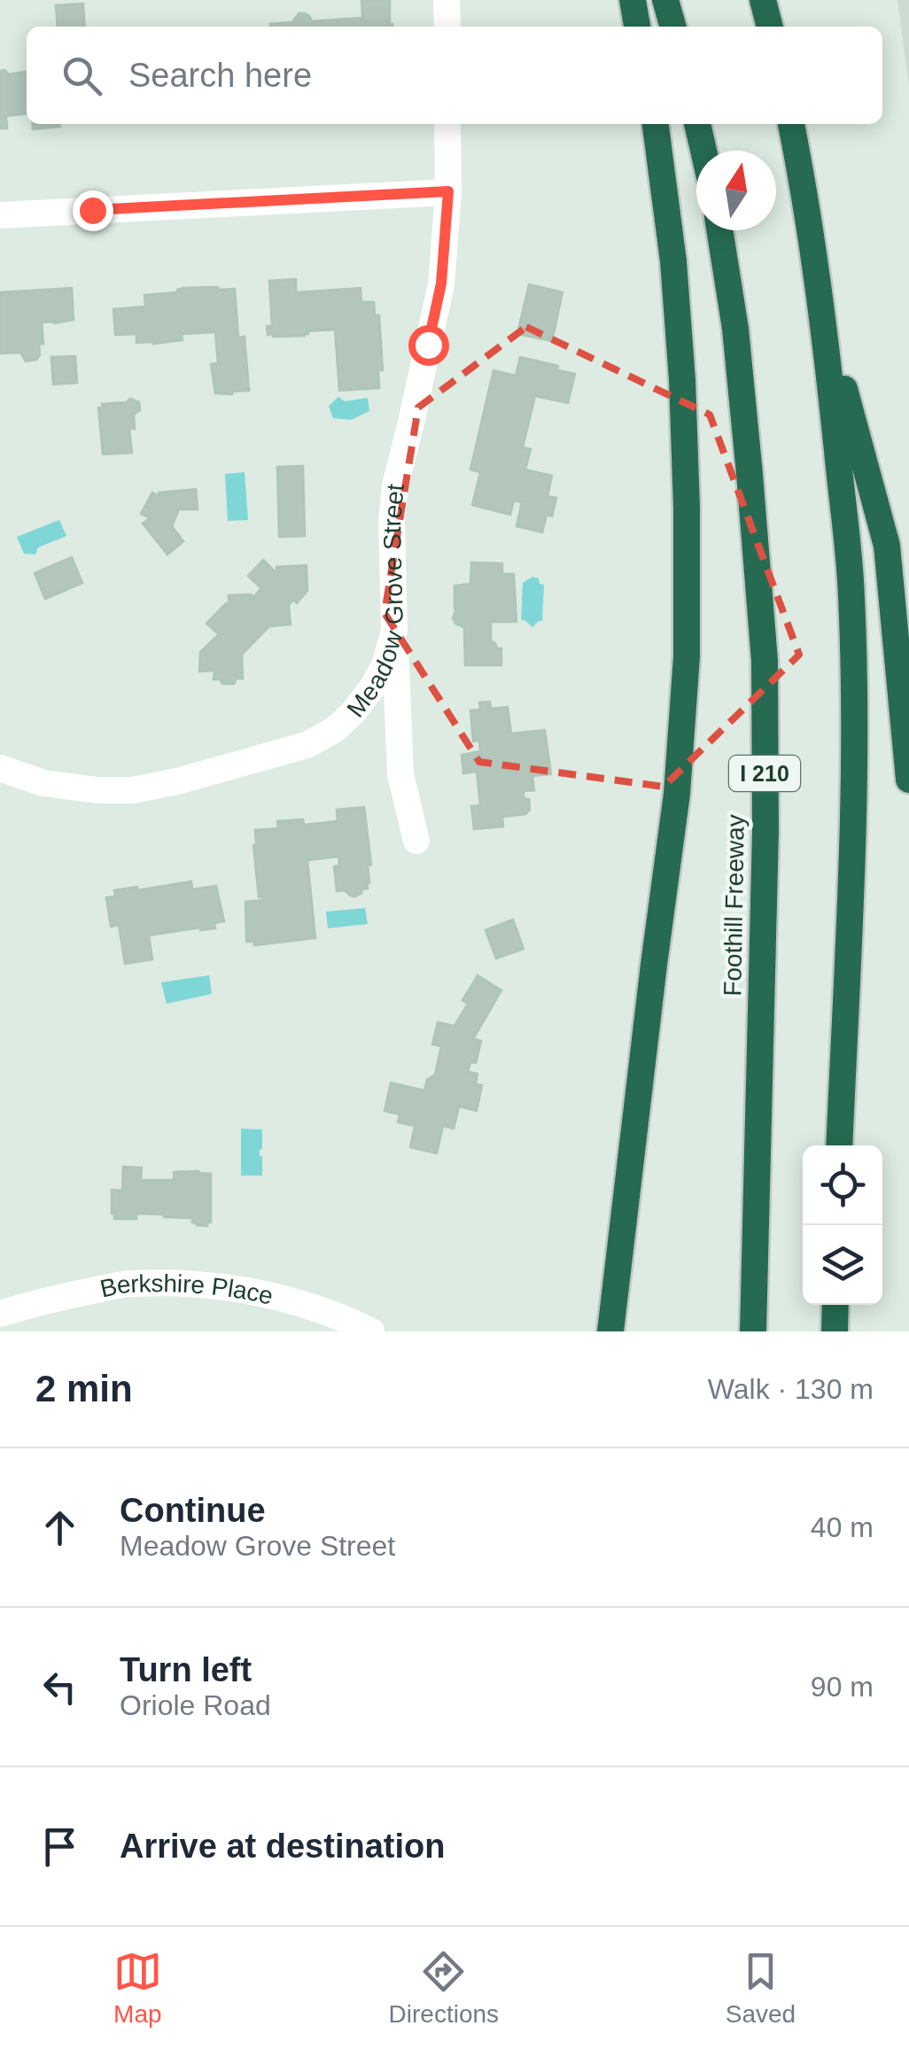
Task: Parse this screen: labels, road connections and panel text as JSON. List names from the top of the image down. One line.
{"streets":{"highway":["I 210","Foothill Freeway"],"street":["Meadow Grove Street","Berkshire Place"]},"north":"top","page":{"search":"Search here","heading":["2 min","Walk · 130 m"],"list":[["Continue","Meadow Grove Street","40 m"],["Turn left","Oriole Road","90 m"],"Arrive at destination"],"nav":["Map","Directions","Saved"]}}
